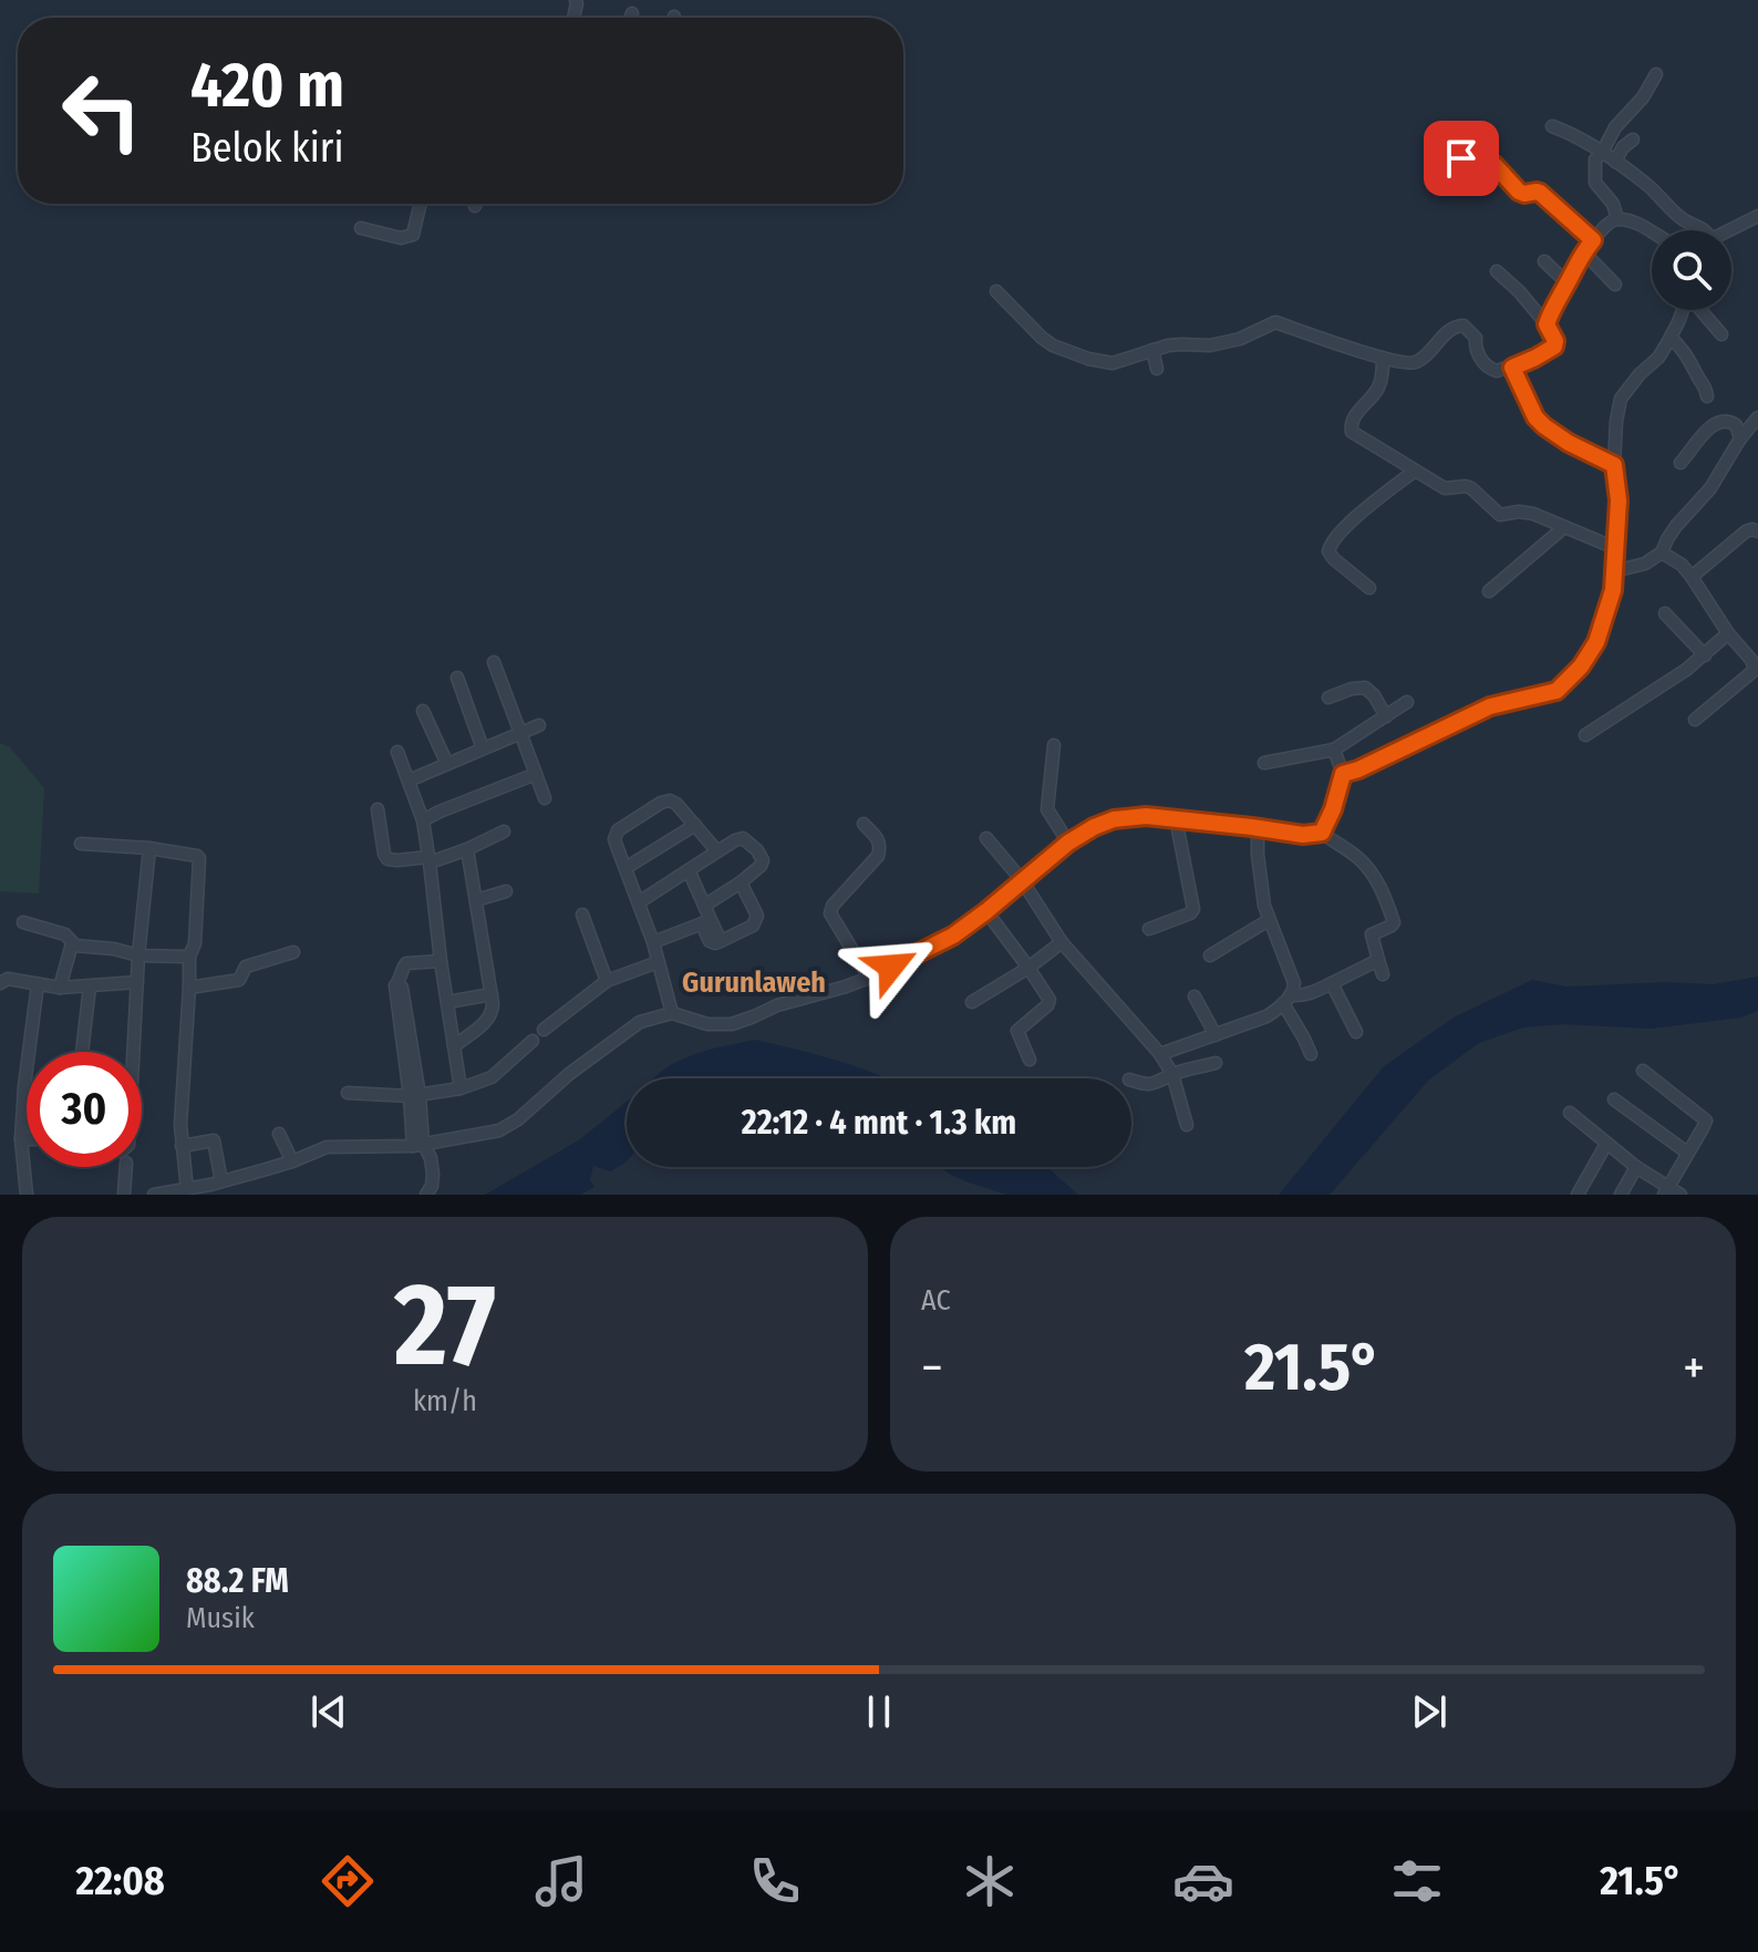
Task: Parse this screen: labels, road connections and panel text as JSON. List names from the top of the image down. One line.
{"districts":["Gurunlaweh"],"page":{"turn":["420 m","Belok kiri"],"limit":"30","trip":"22:12 · 4 mnt · 1.3 km","tile":[["27","km/h"],"AC"],"heat":["−","21.5°","+"],"song":["88.2 FM","Musik"],"tabs":["22:08","21.5°"]}}
